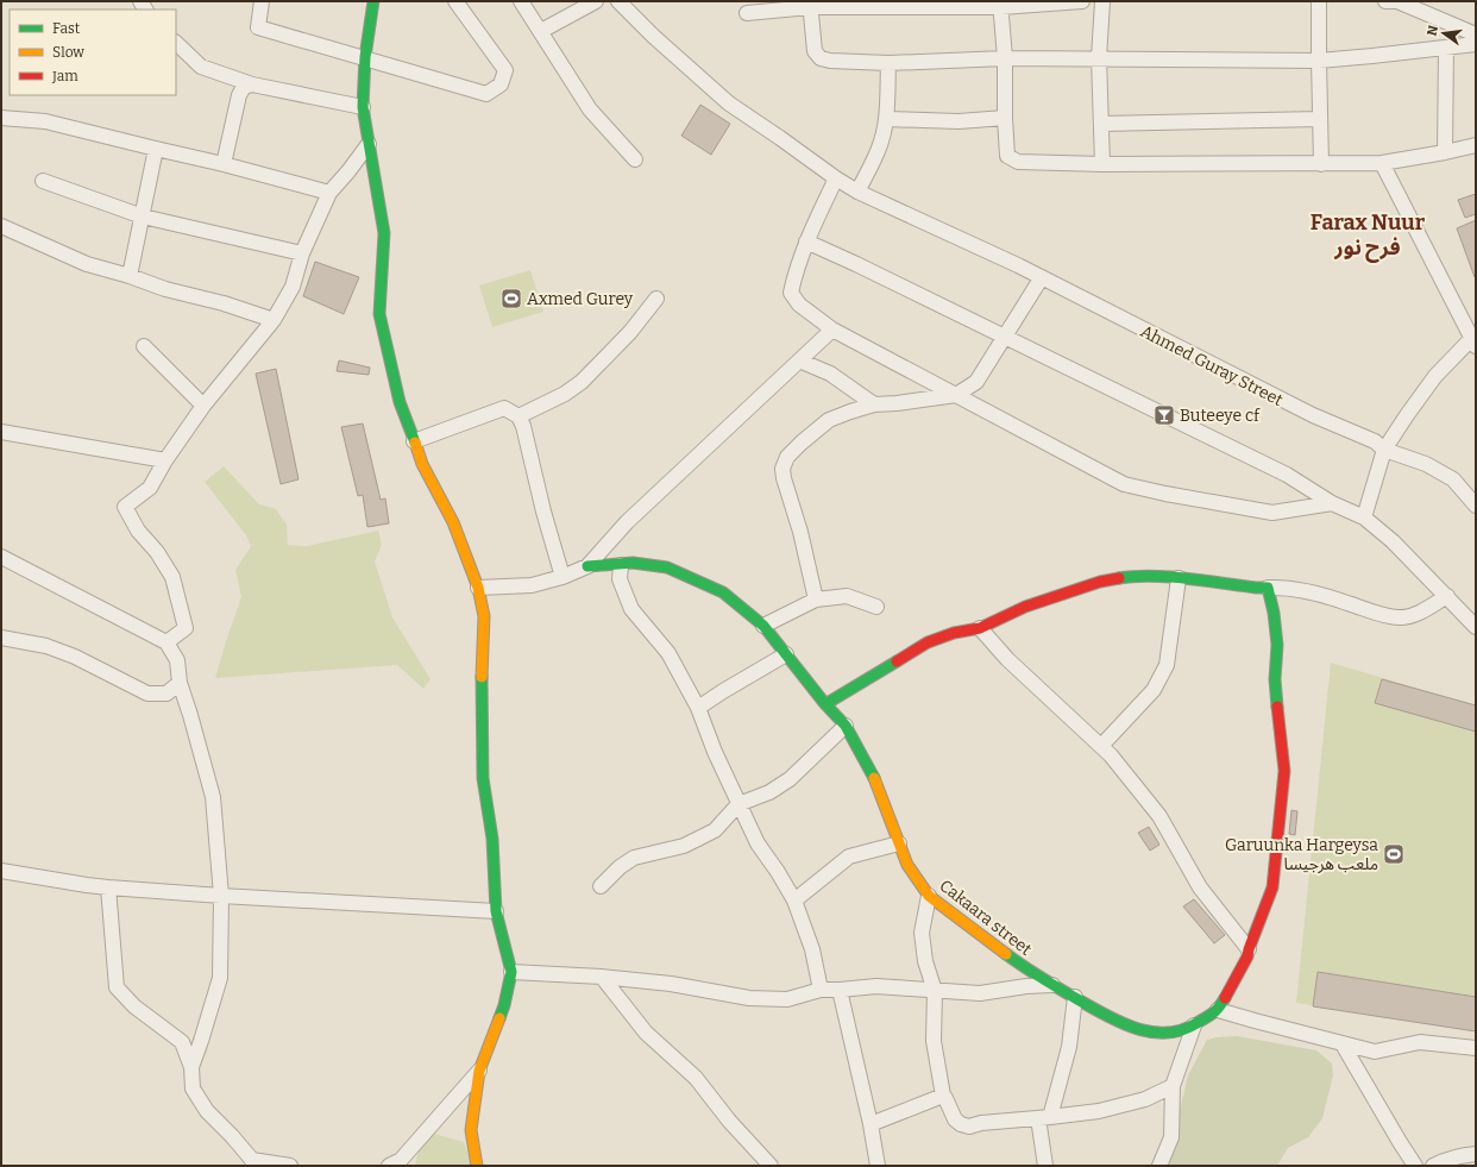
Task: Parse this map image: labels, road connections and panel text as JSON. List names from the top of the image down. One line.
{"streets":{"street":["Ahmed Guray Street","Cakaara street"]},"districts":["Farax Nuur فرح نور"],"places":{"sports":["Axmed Gurey","Garuunka Hargeysa ملعب هرجيسا"],"bar":["Buteeye cf"]},"legend":["Fast","Slow","Jam"],"north":"left"}
